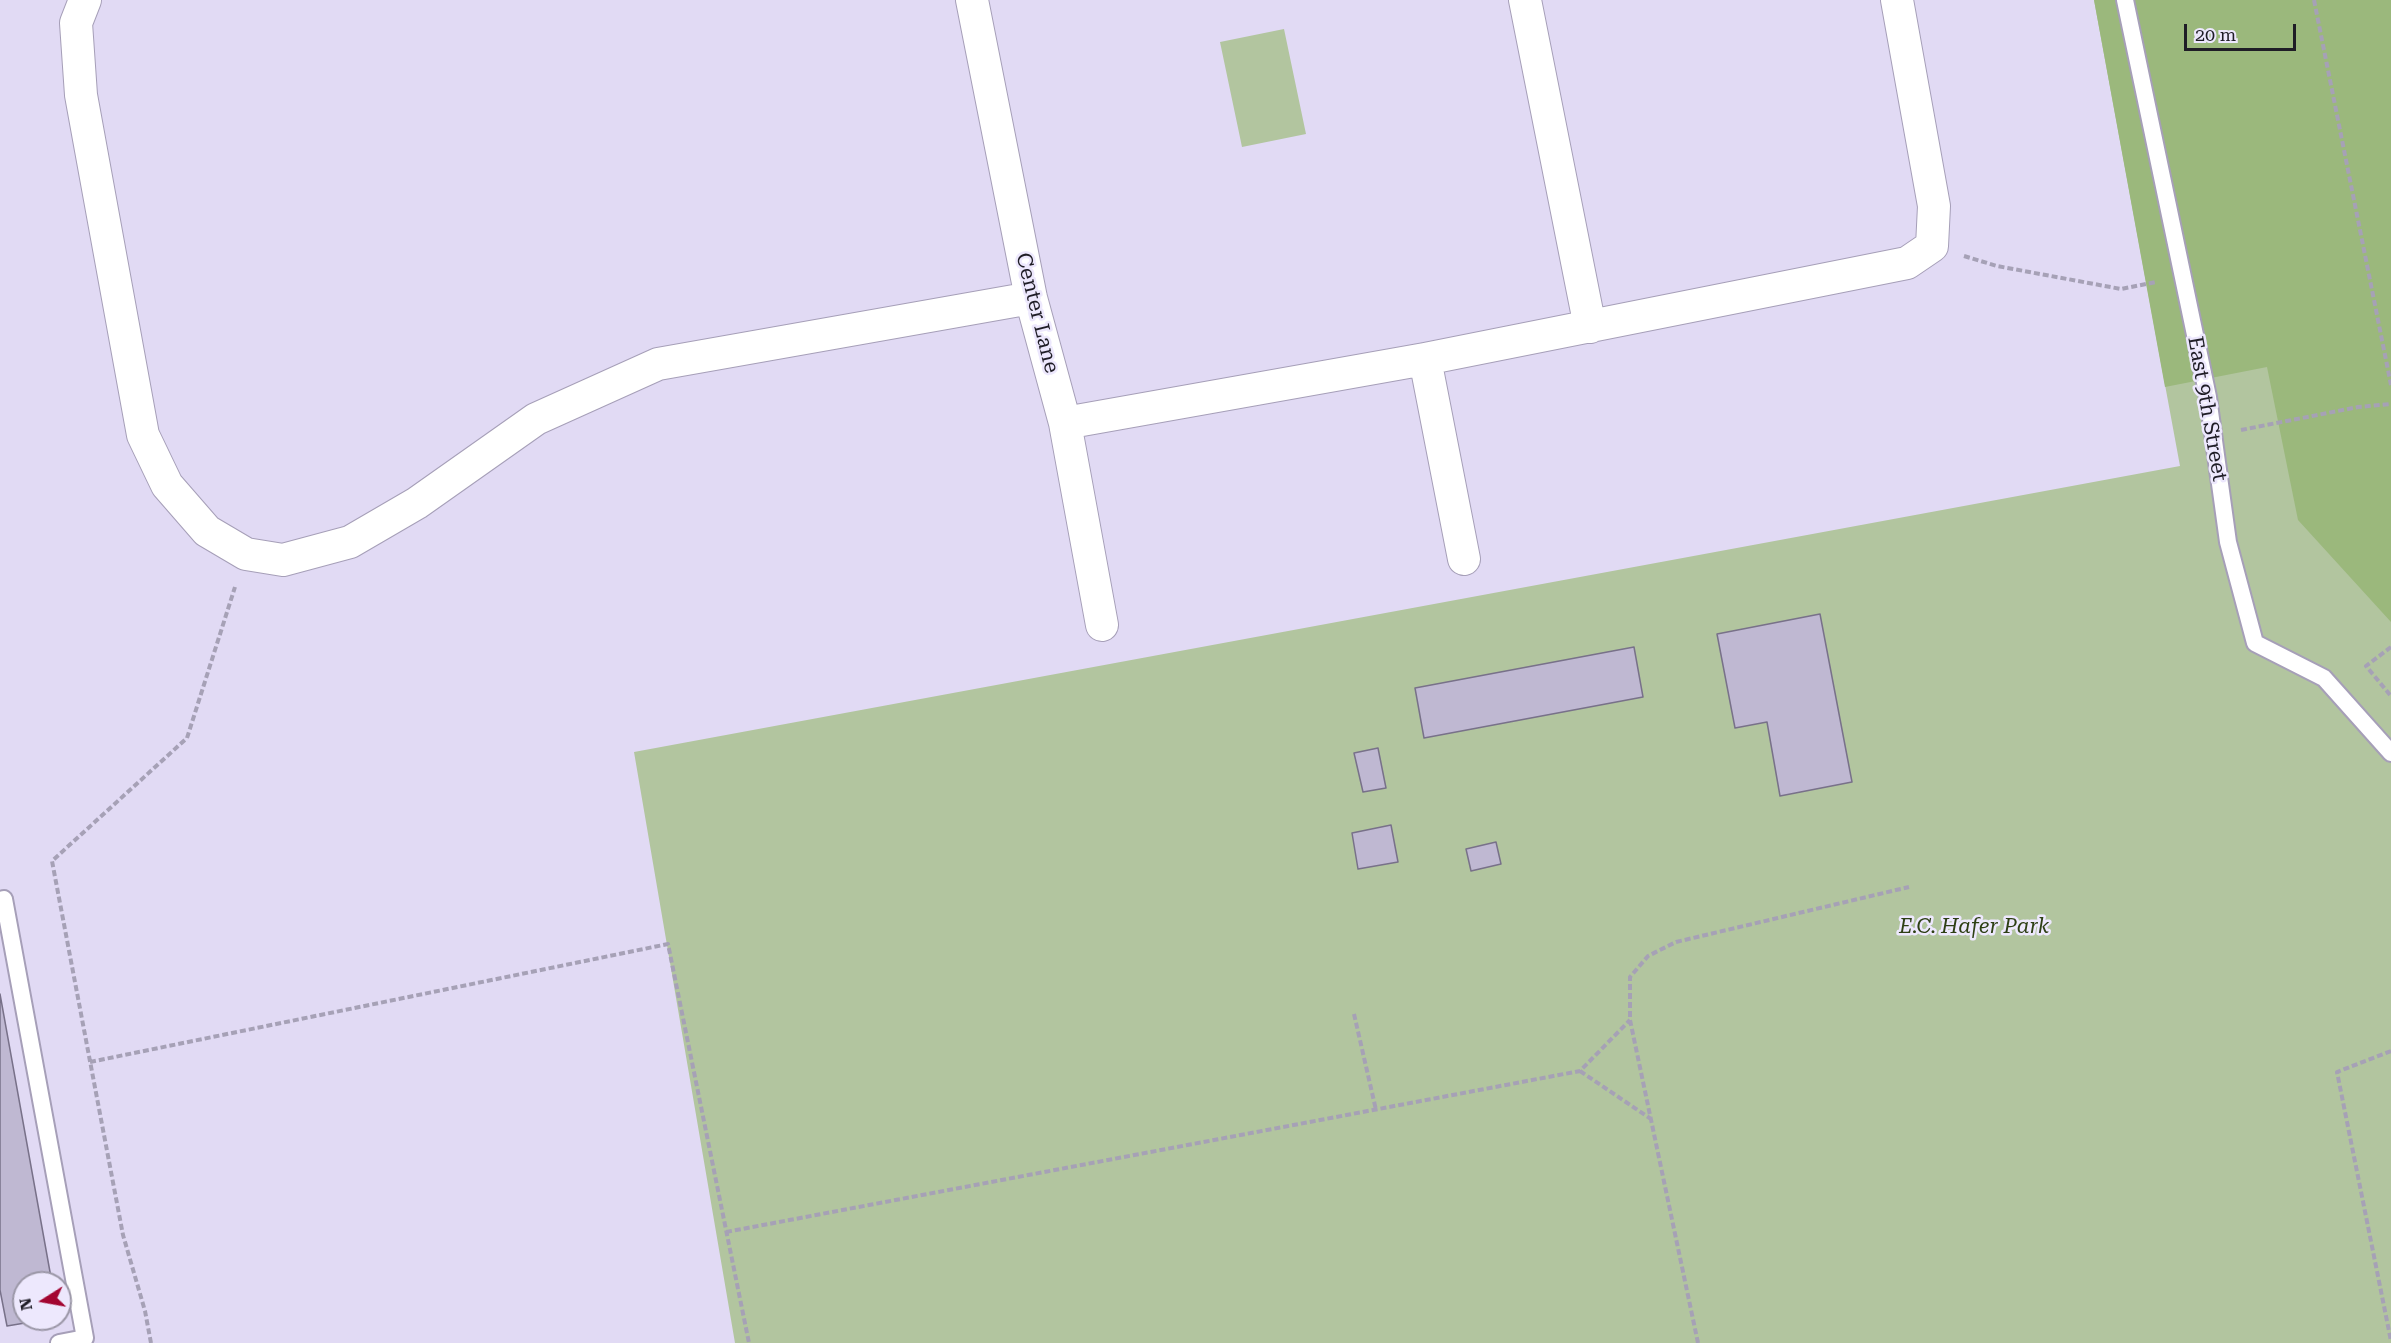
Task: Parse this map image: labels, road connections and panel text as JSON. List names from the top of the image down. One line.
{"streets":{"street":["Center Lane"],"lane":["East 9th Street"]},"parks":["E.C. Hafer Park"],"scale_bar":"20 m","north":"left"}
